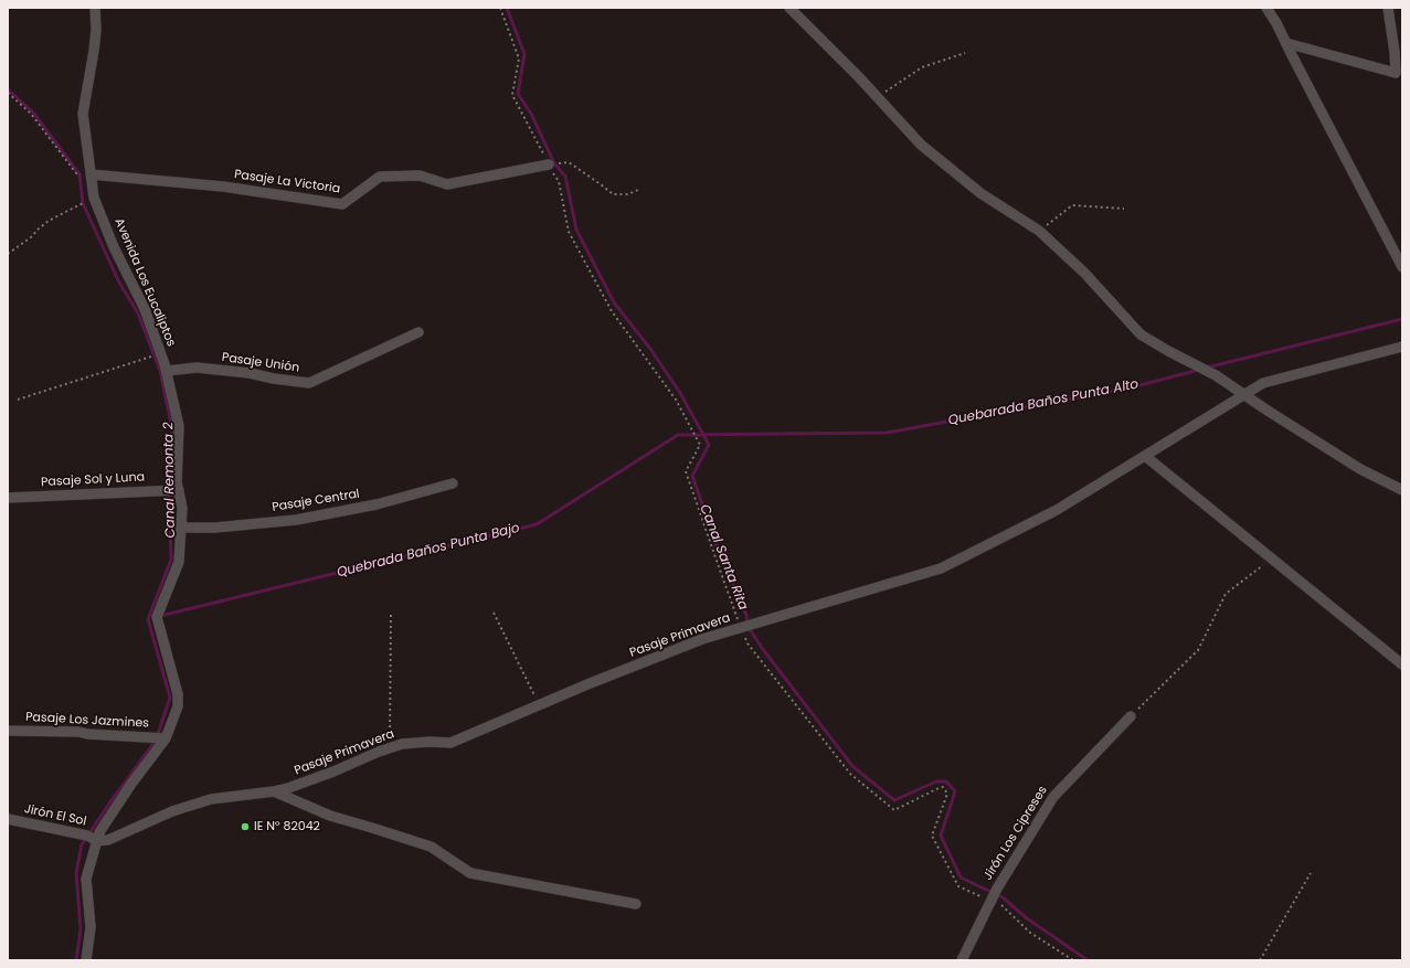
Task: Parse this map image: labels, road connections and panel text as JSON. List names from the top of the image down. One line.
{"streets":{"street":["Pasaje La Victoria","Avenida Los Eucaliptos","Pasaje Unión","Pasaje Sol y Luna","Pasaje Central","Pasaje Primavera","Pasaje Los Jazmines","Jirón El Sol","Jirón Los Cipreses"]},"crossings":[["Pasaje La Victoria","Avenida Los Eucaliptos"],["Avenida Los Eucaliptos","Pasaje Unión"],["Avenida Los Eucaliptos","Pasaje Sol y Luna"],["Avenida Los Eucaliptos","Pasaje Central"],["Avenida Los Eucaliptos","Pasaje Primavera"],["Avenida Los Eucaliptos","Pasaje Los Jazmines"],["Avenida Los Eucaliptos","Jirón El Sol"],["Pasaje Primavera","Jirón El Sol"]],"water":["Quebarada Baños Punta Alto","Canal Remonta 2","Quebrada Baños Punta Bajo","Canal Santa Rita"],"places":["IE N° 82042"]}
